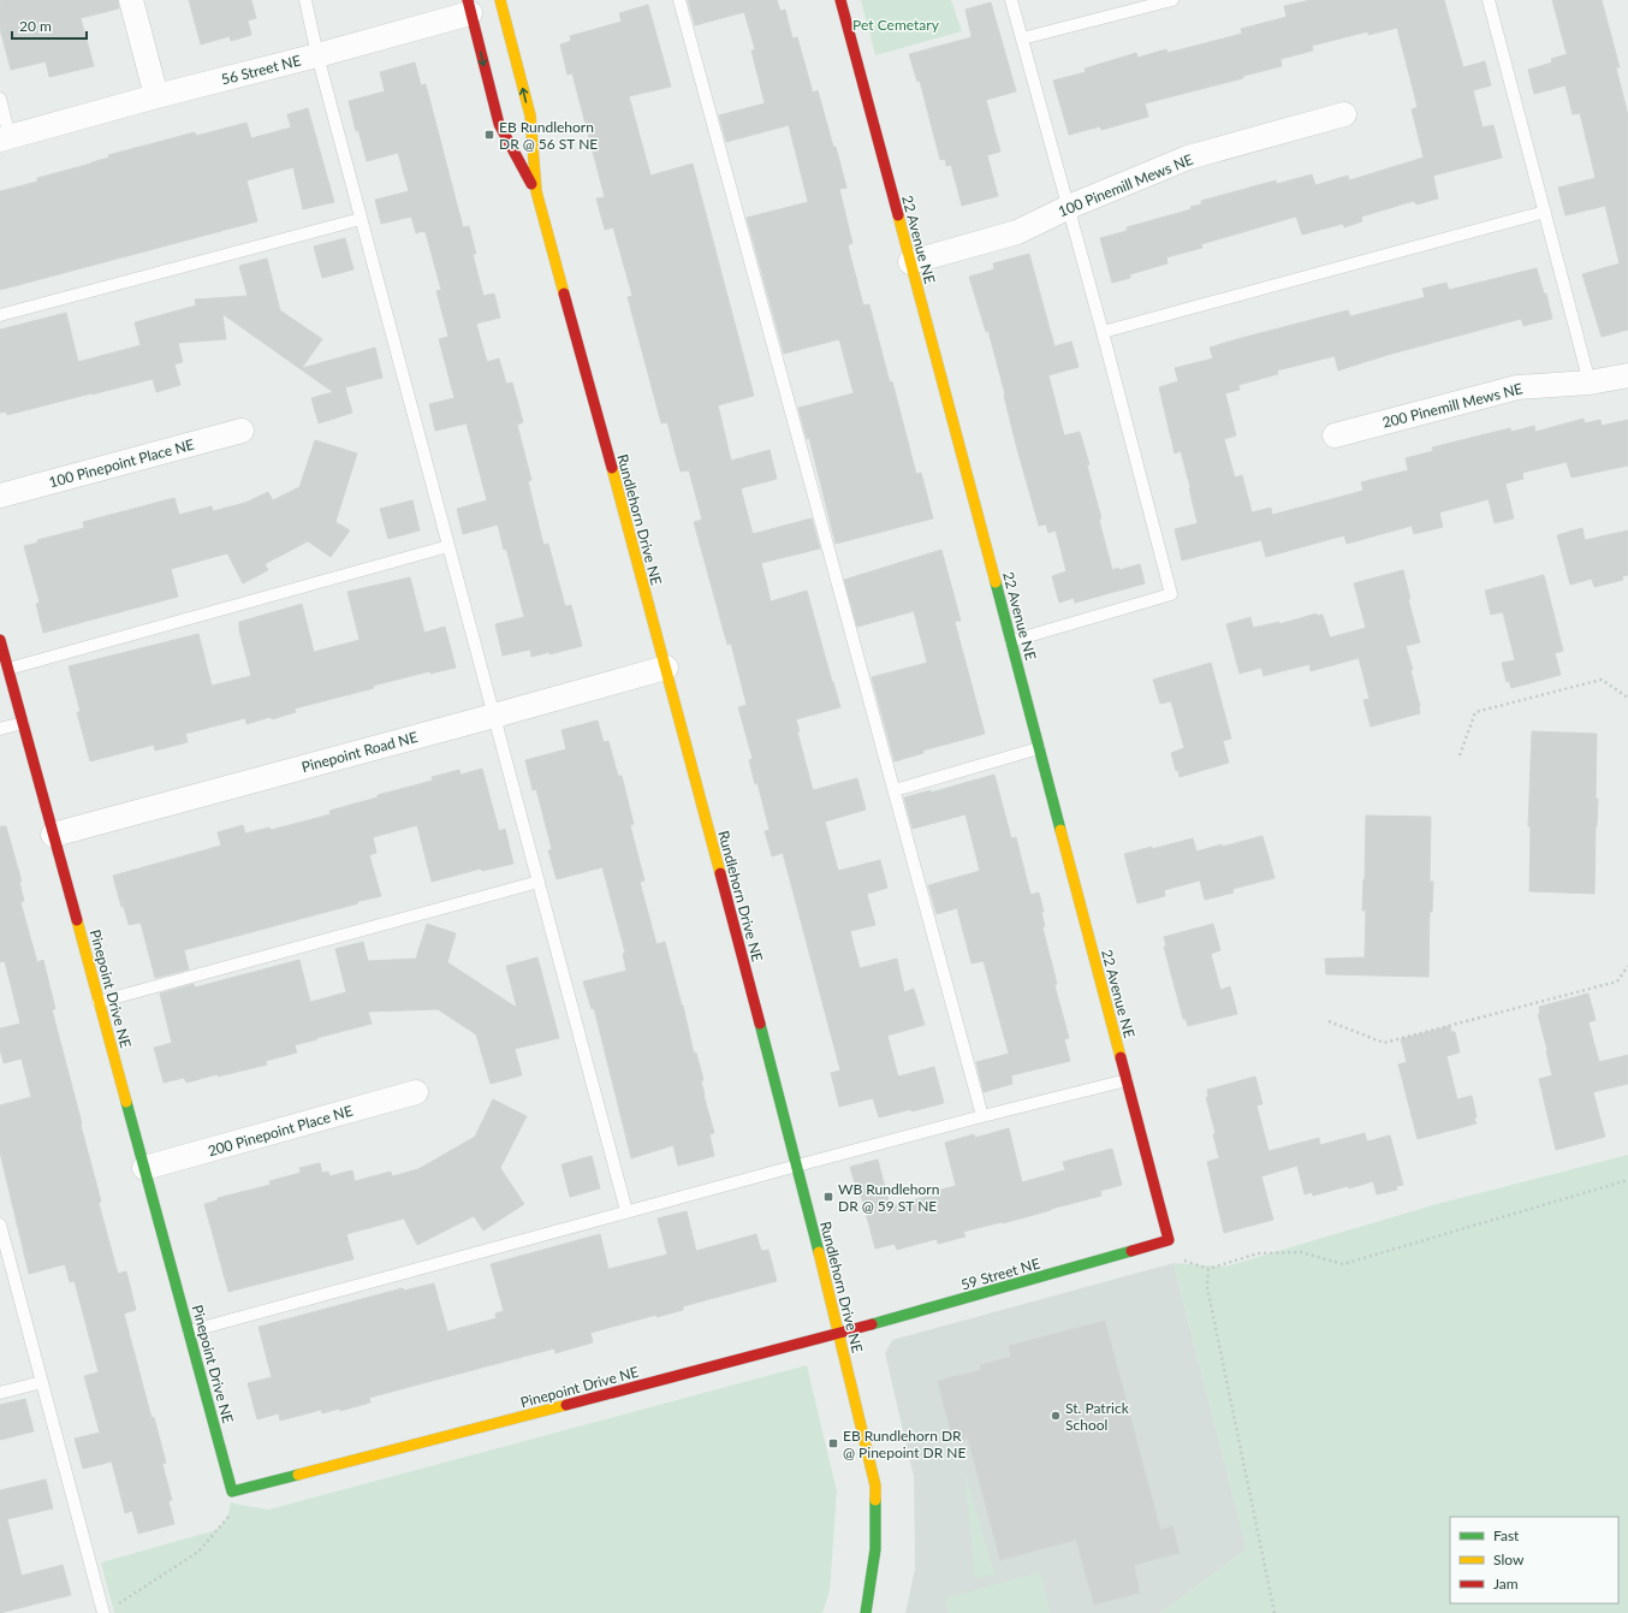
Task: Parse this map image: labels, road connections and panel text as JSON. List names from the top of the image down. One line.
{"streets":{"street":["56 Street NE","100 Pinemill Mews NE","22 Avenue NE","200 Pinemill Mews NE","100 Pinepoint Place NE","Rundlehorn Drive NE","Pinepoint Road NE","Pinepoint Drive NE","200 Pinepoint Place NE","59 Street NE"]},"crossings":[["56 Street NE","Rundlehorn Drive NE"],["100 Pinemill Mews NE","22 Avenue NE"],["22 Avenue NE","59 Street NE"],["Rundlehorn Drive NE","Pinepoint Road NE"],["Rundlehorn Drive NE","Pinepoint Drive NE"],["Rundlehorn Drive NE","59 Street NE"],["Pinepoint Road NE","Pinepoint Drive NE"],["Pinepoint Drive NE","200 Pinepoint Place NE"],["Pinepoint Drive NE","59 Street NE"]],"parks":["Pet Cemetary"],"places":{"transit":["EB Rundlehorn DR @ 56 ST NE","WB Rundlehorn DR @ 59 ST NE","EB Rundlehorn DR @ Pinepoint DR NE"],"other":["St. Patrick School"]},"legend":["Fast","Slow","Jam"],"scale_bar":"20 m"}
